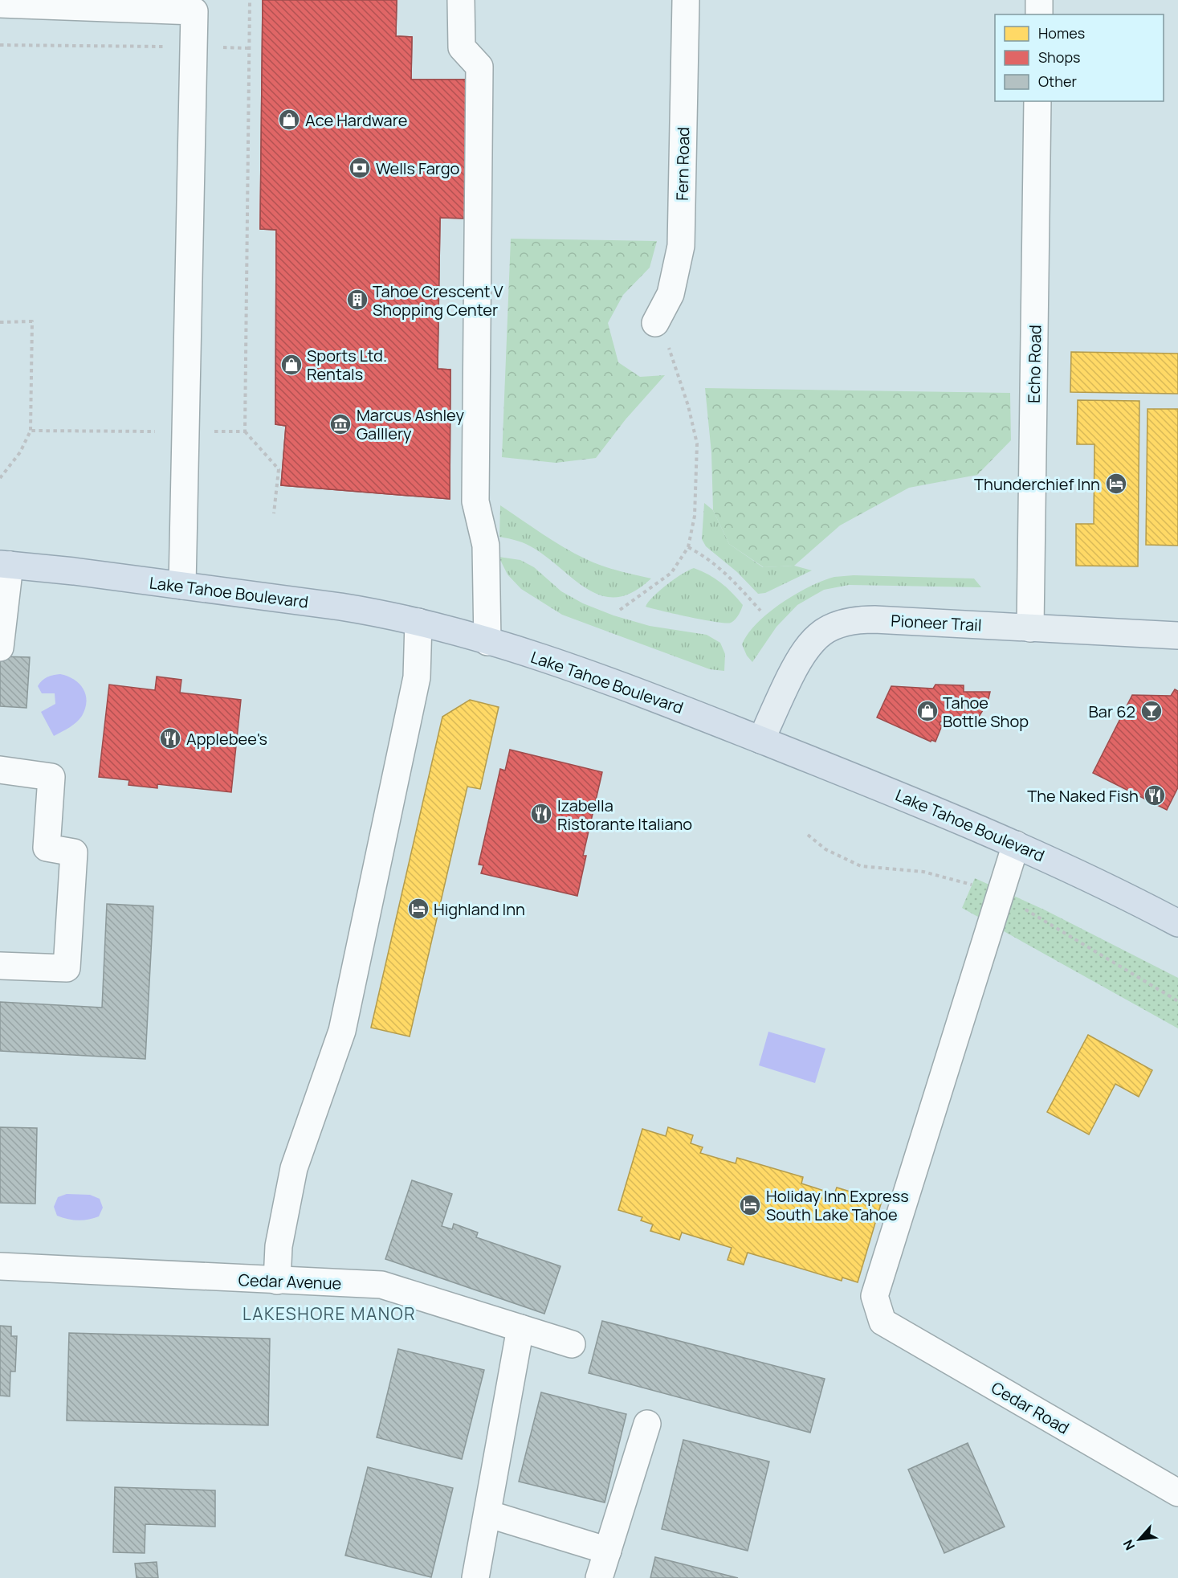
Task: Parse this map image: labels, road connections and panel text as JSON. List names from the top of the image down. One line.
{"streets":{"highway":["Lake Tahoe Boulevard"],"main road":["Pioneer Trail"],"street":["Fern Road","Echo Road","Cedar Avenue","Cedar Road"]},"crossings":[["Echo Road","Pioneer Trail"],["Lake Tahoe Boulevard","Pioneer Trail"],["Lake Tahoe Boulevard","Cedar Road"]],"districts":["LAKESHORE MANOR"],"places":{"shop":["Ace Hardware","Sports Ltd. Rentals","Tahoe Bottle Shop"],"bank":["Wells Fargo"],"building":["Tahoe Crescent V Shopping Center"],"museum":["Marcus Ashley Galllery"],"hotel":["Thunderchief Inn","Highland Inn","Holiday Inn Express South Lake Tahoe"],"bar":["Bar 62"],"restaurant":["Applebee's","The Naked Fish","Izabella Ristorante Italiano"]},"legend":["Homes","Shops","Other"],"north":"bottom left"}
